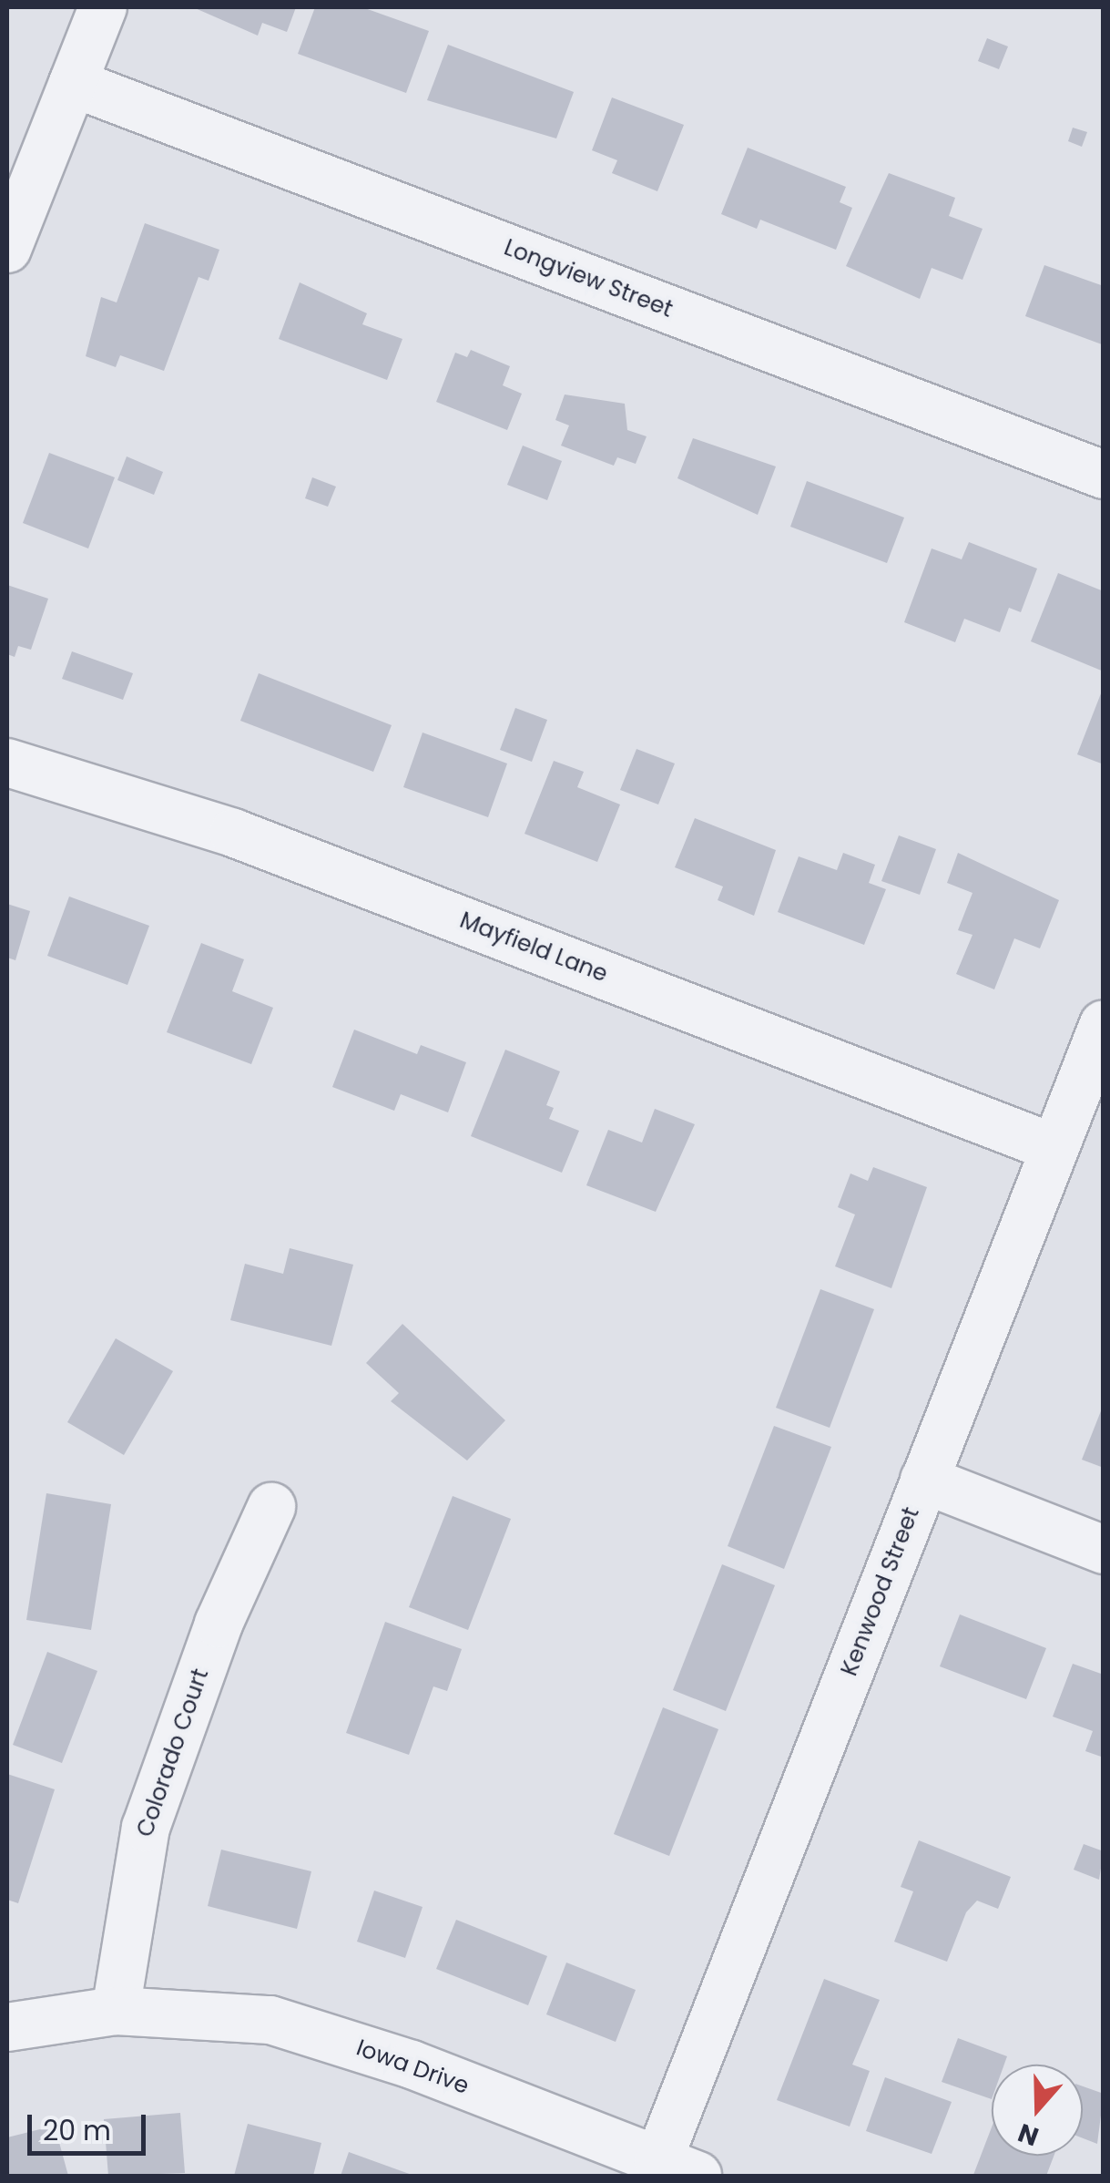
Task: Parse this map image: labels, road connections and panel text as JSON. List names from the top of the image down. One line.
{"streets":{"street":["Longview Street","Mayfield Lane","Kenwood Street","Colorado Court","Iowa Drive"]},"crossings":[["Mayfield Lane","Kenwood Street"],["Kenwood Street","Iowa Drive"],["Colorado Court","Iowa Drive"]],"scale_bar":"20 m","north":"bottom"}
